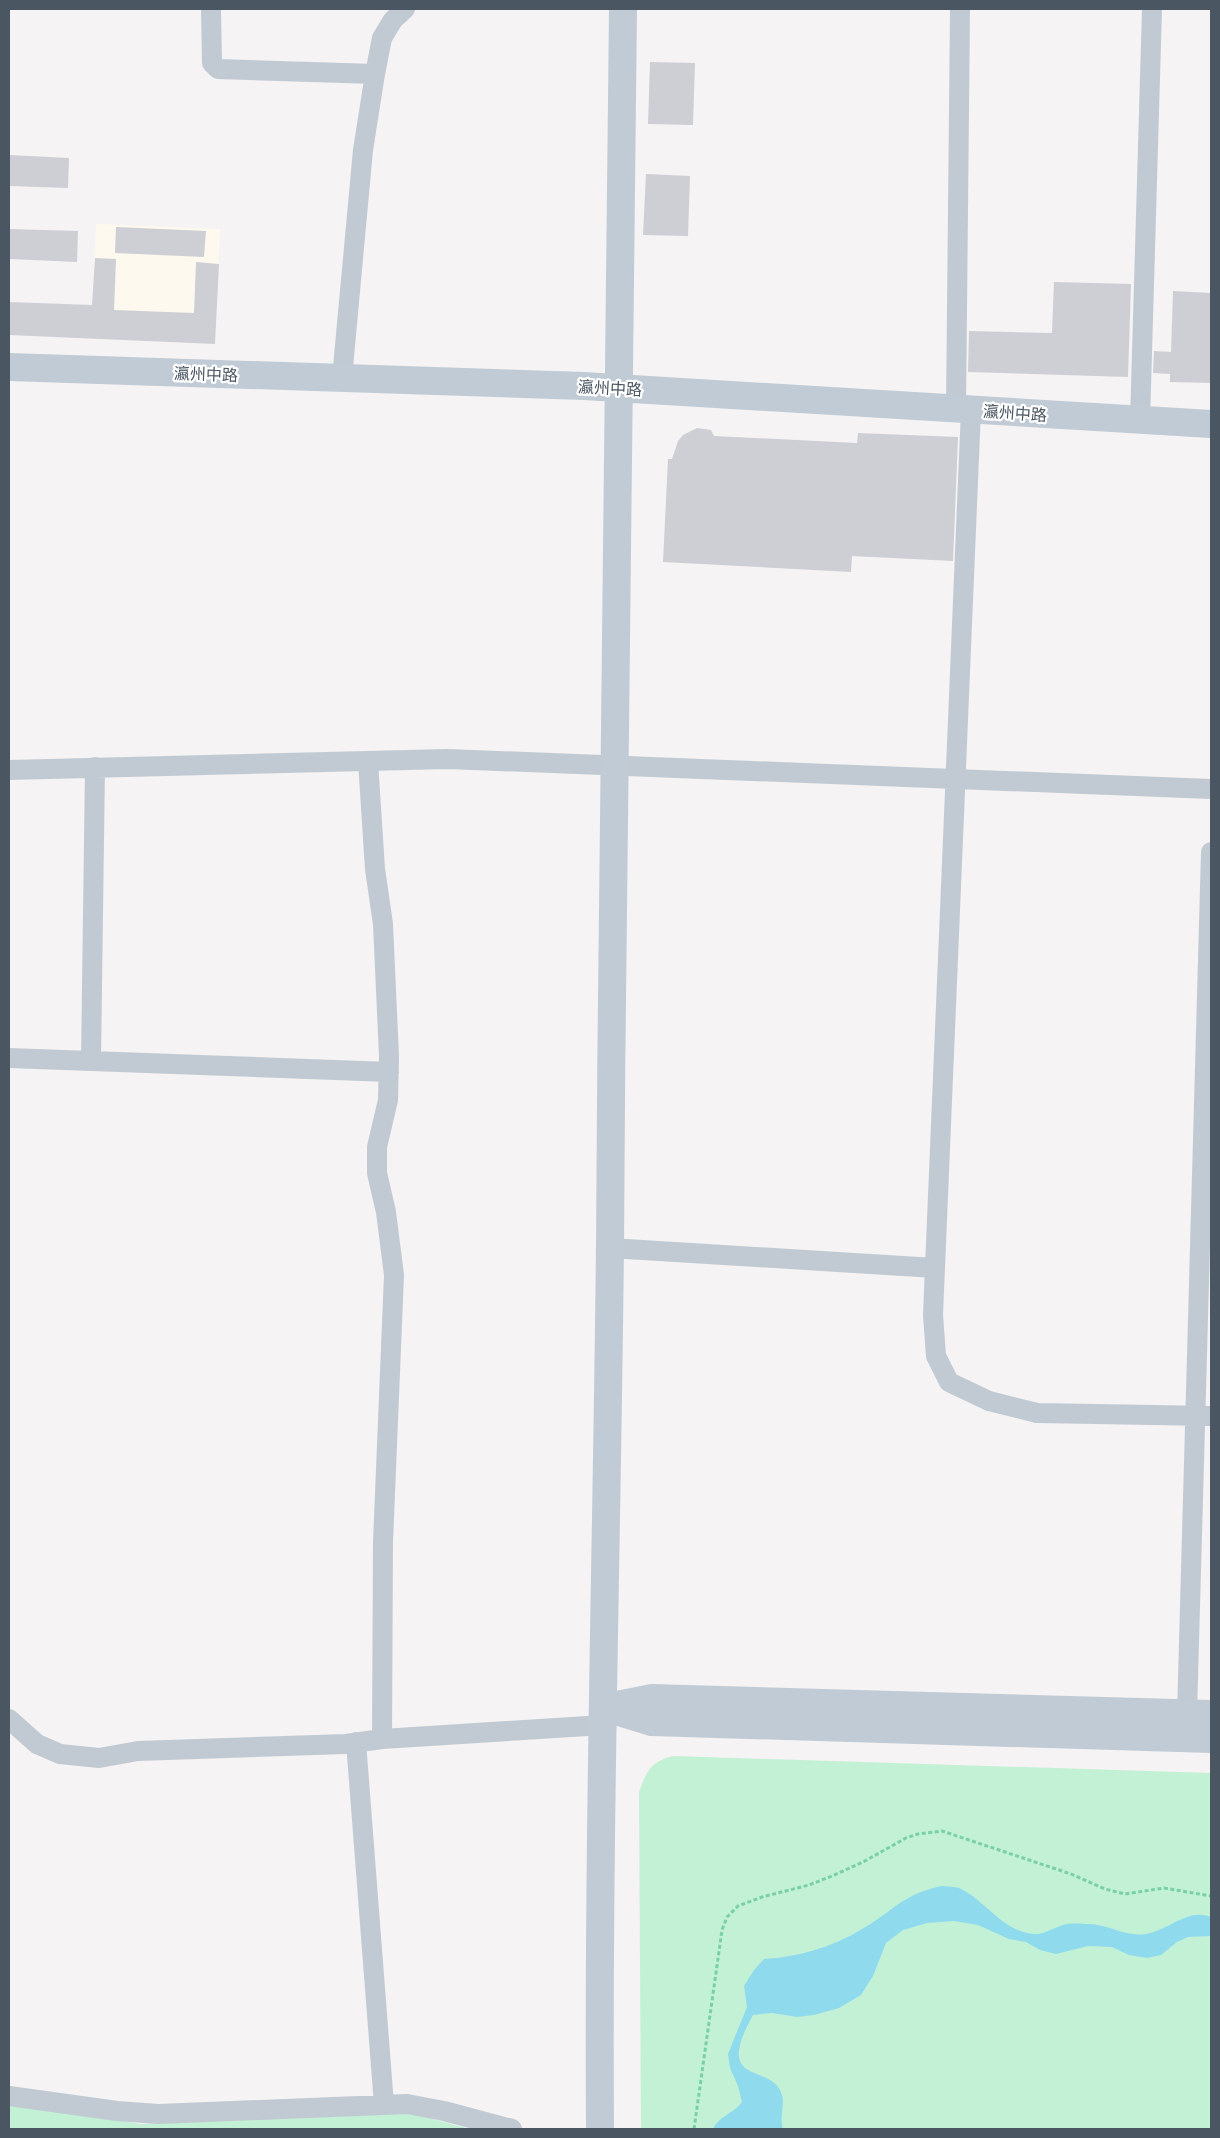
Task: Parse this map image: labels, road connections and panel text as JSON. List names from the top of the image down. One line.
{"streets":{"street":["瀛州中路"]}}
